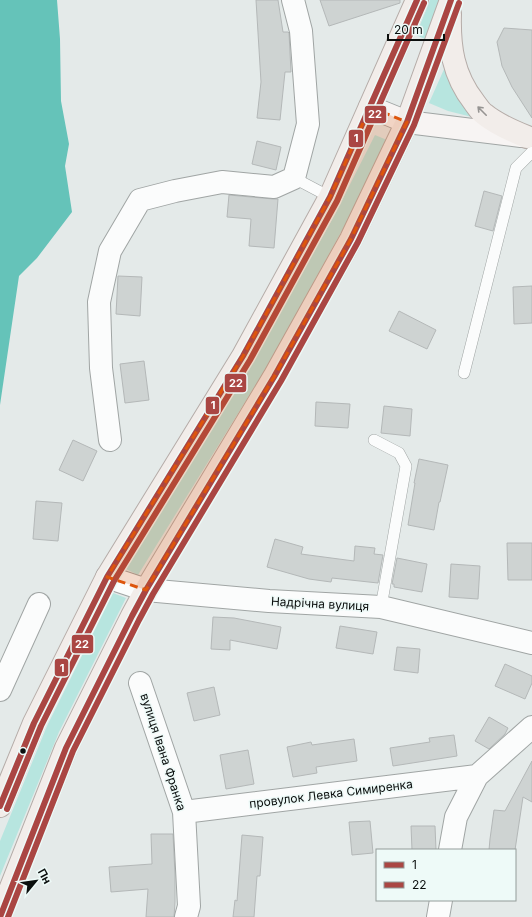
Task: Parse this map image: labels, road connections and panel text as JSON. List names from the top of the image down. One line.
{"streets":{"street":["Надрічна вулиця","вулиця Івана Франка","провулок Левка Симиренка"]},"crossings":[["вулиця Івана Франка","провулок Левка Симиренка"]],"lines":["transit line 1","transit line 22"],"legend":["1","22"],"scale_bar":"20 m","north":"top right"}
